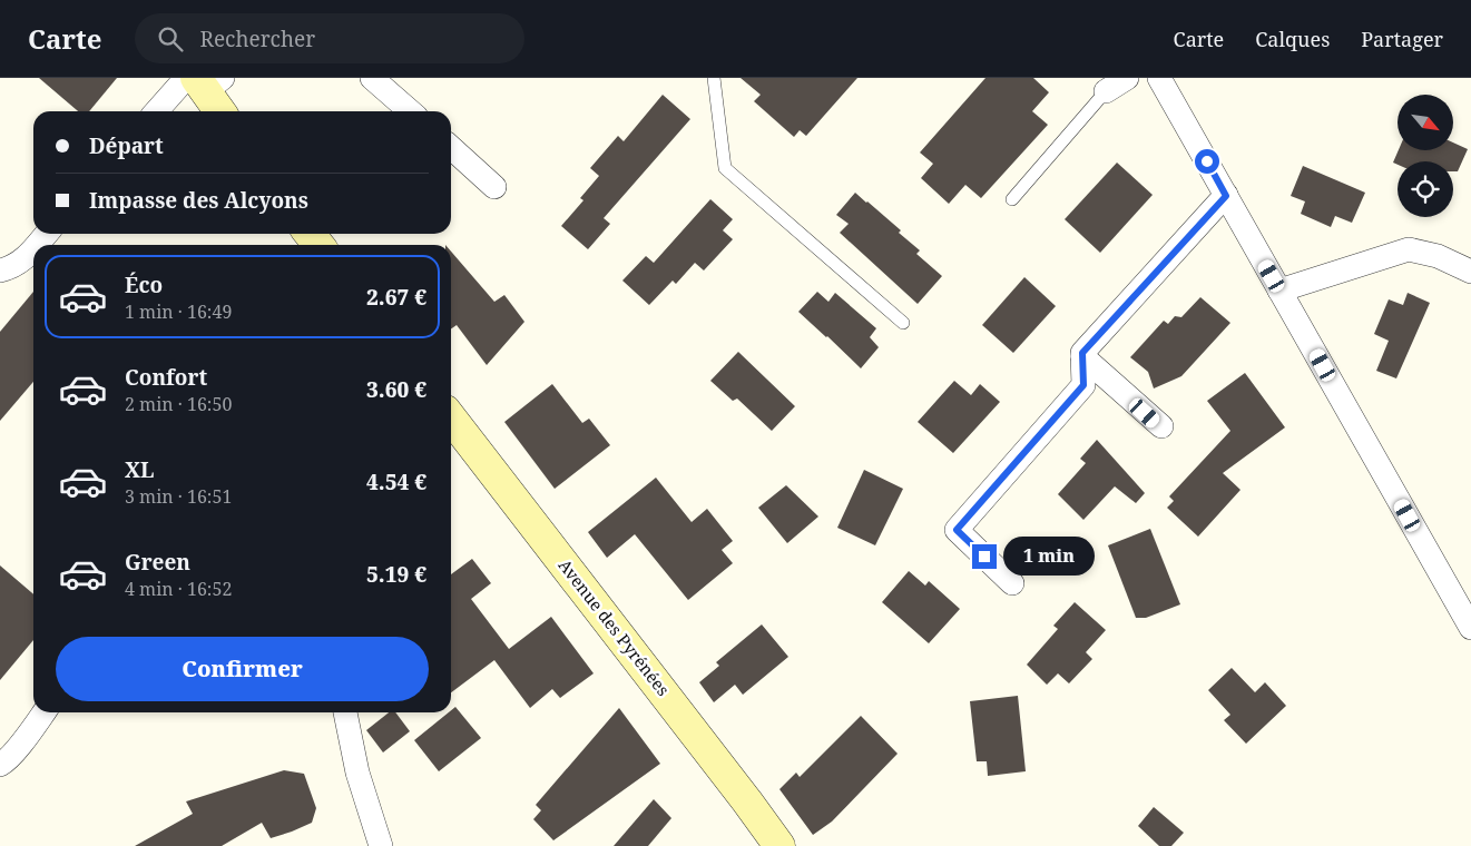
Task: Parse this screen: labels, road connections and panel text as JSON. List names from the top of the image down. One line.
{"streets":{"main road":["Avenue des Pyrénées"]},"north":"bottom right","page":{"header":"Carte","search":"Rechercher","nav":["Carte","Calques","Partager"],"banner":["Départ","Impasse des Alcyons"],"list":[{"name":"Éco","note":"1 min · 16:49","value":"2.67 €"},{"name":"Confort","note":"2 min · 16:50","value":"3.60 €"},{"name":"XL","note":"3 min · 16:51","value":"4.54 €"},{"name":"Green","note":"4 min · 16:52","value":"5.19 €"}],"bubble":"1 min","buttons":"Confirmer"}}
